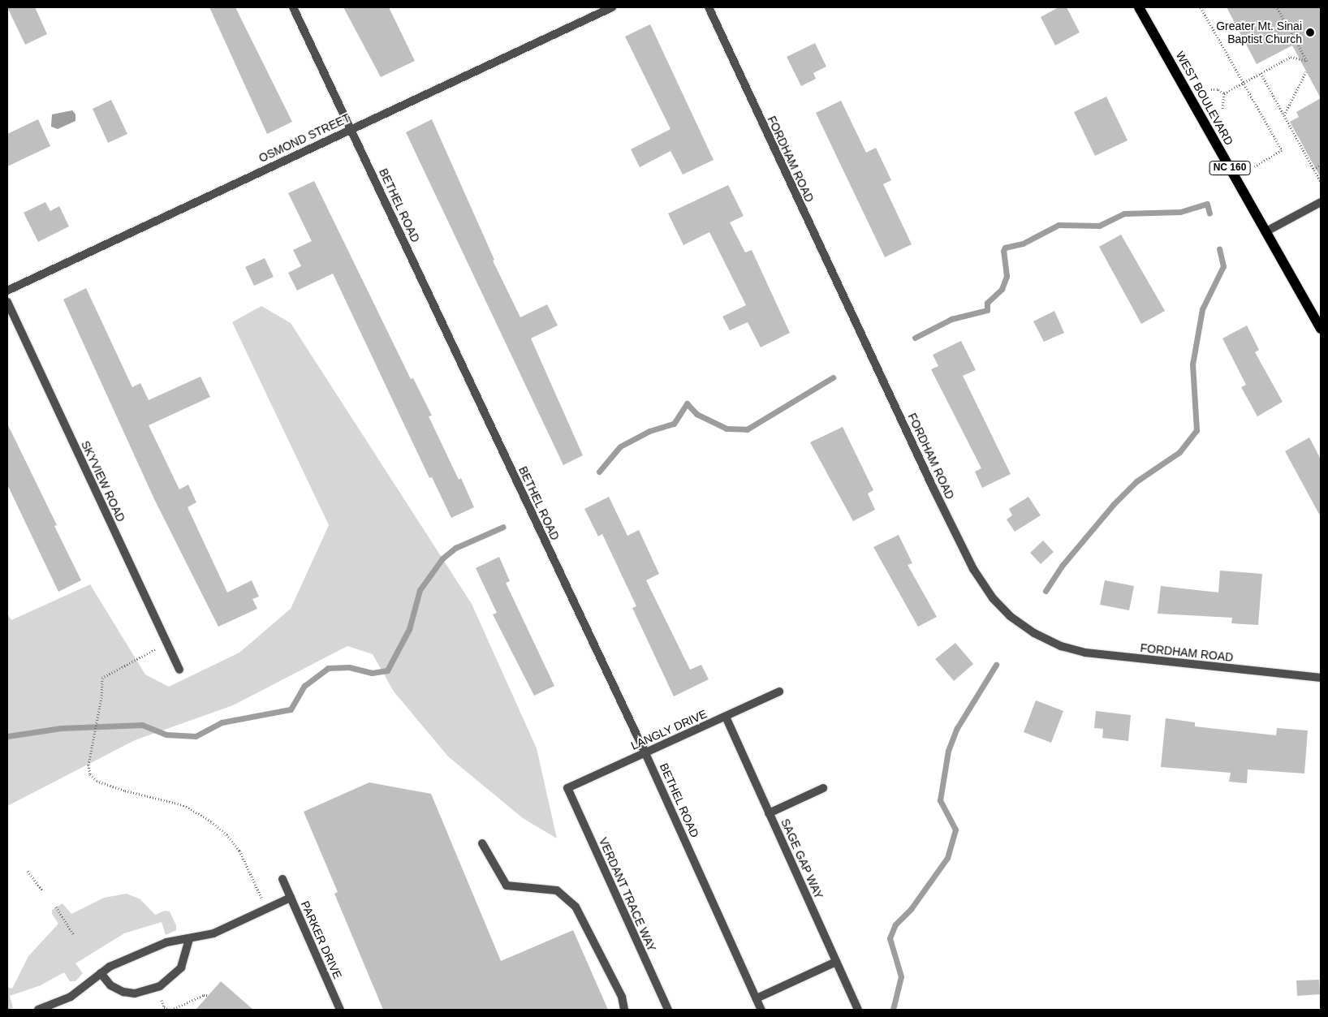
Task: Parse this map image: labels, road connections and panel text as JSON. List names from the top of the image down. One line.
{"streets":{"main road":["WEST BOULEVARD","NC 160"],"street":["OSMOND STREET","FORDHAM ROAD","BETHEL ROAD","SKYVIEW ROAD","LANGLY DRIVE","SAGE GAP WAY","VERDANT TRACE WAY","PARKER DRIVE"]},"crossings":[["OSMOND STREET","BETHEL ROAD"],["BETHEL ROAD","LANGLY DRIVE"],["LANGLY DRIVE","SAGE GAP WAY"],["LANGLY DRIVE","VERDANT TRACE WAY"]],"places":["Greater Mt. Sinai Baptist Church"]}
